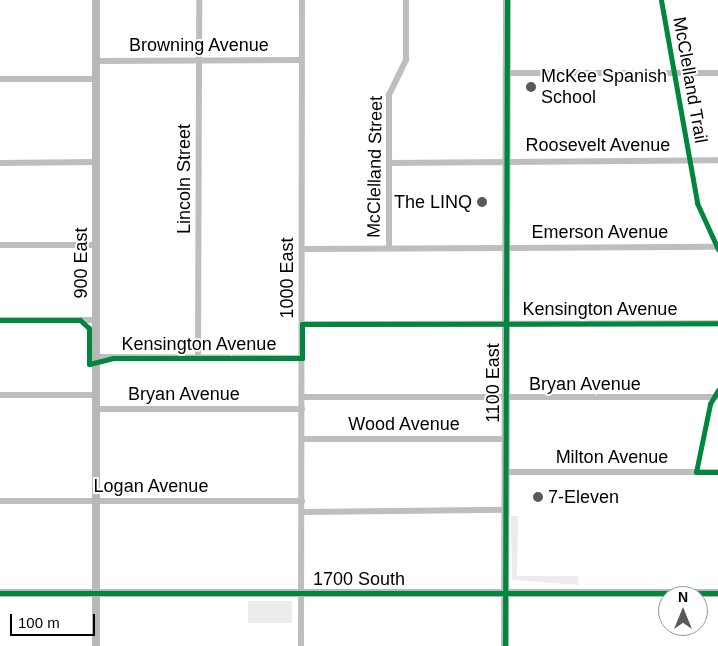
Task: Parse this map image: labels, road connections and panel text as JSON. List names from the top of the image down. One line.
{"streets":{"street":["Browning Avenue","Roosevelt Avenue","McClelland Street","Lincoln Street","Emerson Avenue","900 East","1000 East","Kensington Avenue","1100 East","Bryan Avenue","Wood Avenue","Milton Avenue","Logan Avenue","1700 South"],"cycle path":["McClelland Trail"]},"crossings":[["Browning Avenue","Lincoln Street"],["Browning Avenue","900 East"],["Browning Avenue","1000 East"],["Roosevelt Avenue","McClelland Street"],["Roosevelt Avenue","1100 East"],["McClelland Street","Emerson Avenue"],["Lincoln Street","Kensington Avenue"],["Emerson Avenue","1000 East"],["Emerson Avenue","1100 East"],["900 East","Kensington Avenue"],["900 East","Bryan Avenue"],["900 East","Logan Avenue"],["900 East","1700 South"],["1000 East","Kensington Avenue"],["1000 East","Bryan Avenue"],["1000 East","Wood Avenue"],["1000 East","Logan Avenue"],["1000 East","1700 South"],["Kensington Avenue","1100 East"],["1100 East","Bryan Avenue"],["1100 East","Wood Avenue"],["1100 East","Milton Avenue"],["1100 East","1700 South"]],"places":["McKee Spanish School","The LINQ","7-Eleven"],"scale_bar":"100 m","north":"top"}
